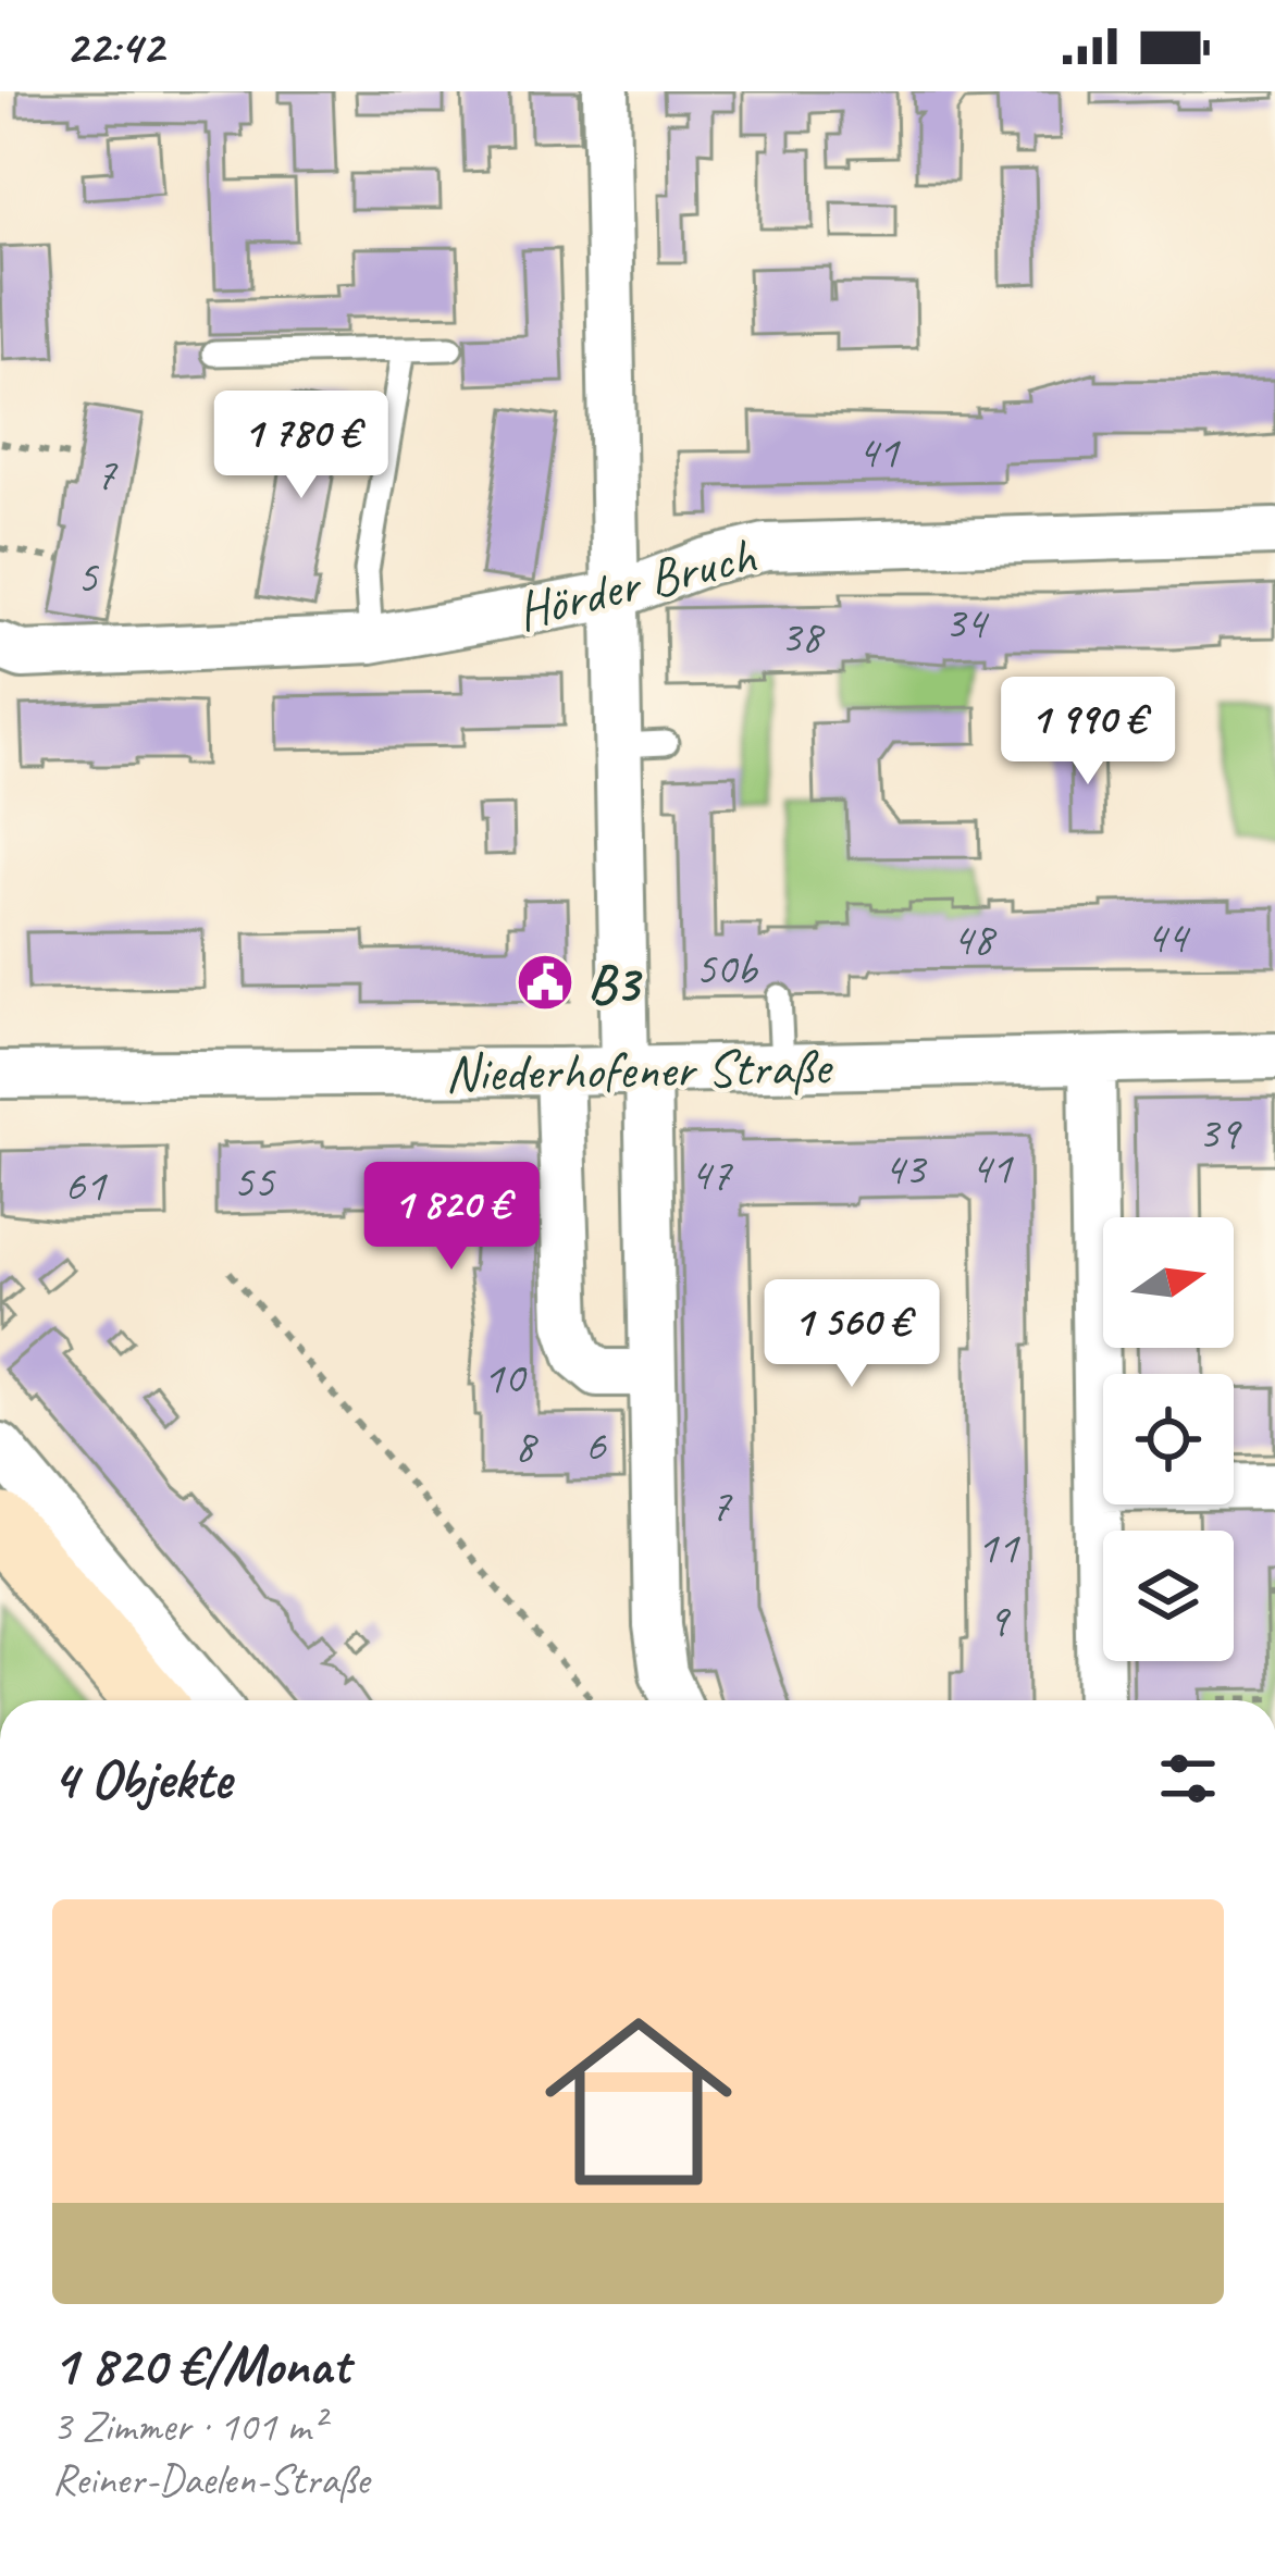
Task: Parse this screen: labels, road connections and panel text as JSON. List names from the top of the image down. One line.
{"streets":{"street":["Hörder Bruch","Niederhofener Straße"]},"places":{"public building":["B3"]},"house_numbers":["41","7","5","34","38","44","48","50b","39","41","43","47","55","61","10","6","8","7","11","9"],"north":"right","page":{"status":"22:42","price":["1 780 €","1 990 €","1 820 €","1 560 €"],"heading":"4 Objekte","list":[{"name":"1 820 €/Monat","note":"3 Zimmer · 101 m² · Reiner-Daelen-Straße"}]}}
